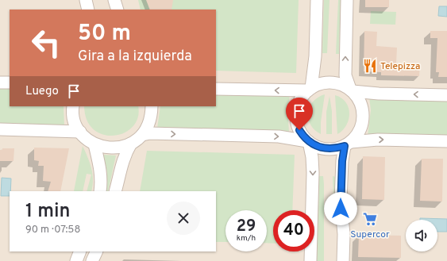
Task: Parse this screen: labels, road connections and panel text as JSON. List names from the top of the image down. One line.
{"places":{"restaurant":["Telepizza"],"supermarket":["Supercor"]},"page":{"turn":["50 m","Gira a la izquierda"],"then":"Luego","heading":["1 min","90 m · 07:58"],"speed":"29 km/h","limit":"40"}}
